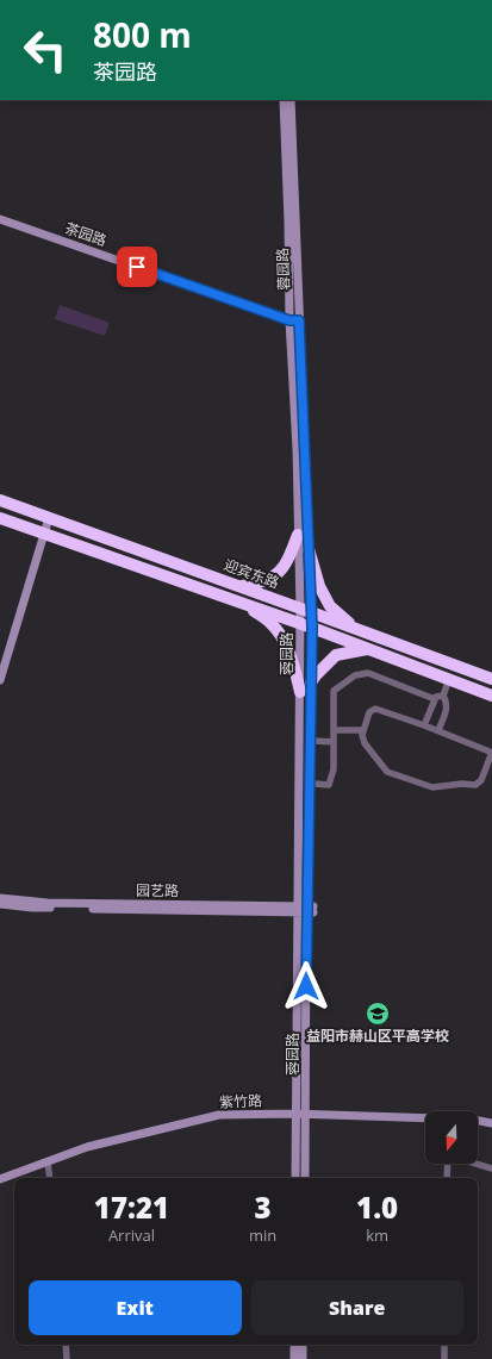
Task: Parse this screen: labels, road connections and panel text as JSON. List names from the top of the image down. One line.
{"streets":{"highway":["迎宾东路"],"street":["茶园路","蓉园路","园艺路","紫竹路"]},"crossings":[["茶园路","蓉园路"],["蓉园路","迎宾东路"],["蓉园路","园艺路"],["蓉园路","紫竹路"]],"places":{"school or university":["益阳市赫山区平高学校"]},"north":"bottom","page":{"turn":["800 m","茶园路"],"eta":["17:21","Arrival","3","min","1.0","km"],"buttons":["Exit","Share"]}}
